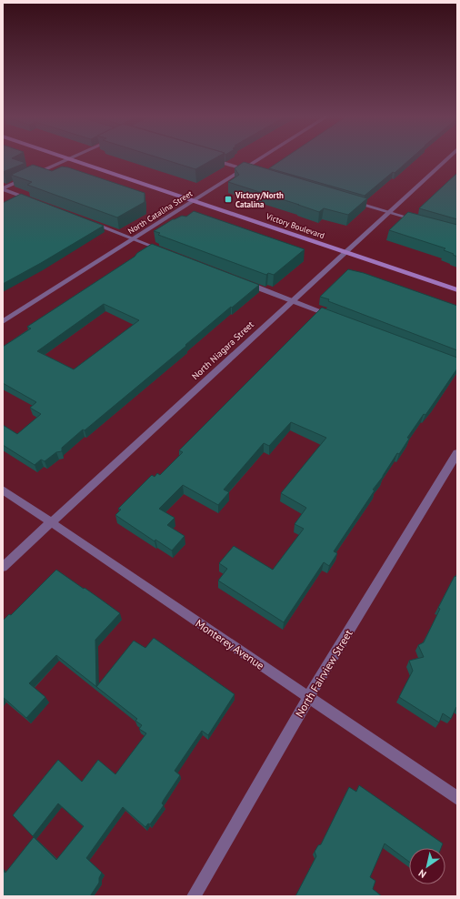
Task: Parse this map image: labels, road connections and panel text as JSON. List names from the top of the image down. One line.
{"streets":{"main road":["Victory Boulevard"],"street":["North Catalina Street","North Niagara Street","Monterey Avenue","North Fairview Street"]},"crossings":[["North Catalina Street","Victory Boulevard"],["Victory Boulevard","North Niagara Street"],["North Niagara Street","Monterey Avenue"],["Monterey Avenue","North Fairview Street"]],"places":{"transit":["Victory/North Catalina"]},"north":"bottom left"}
